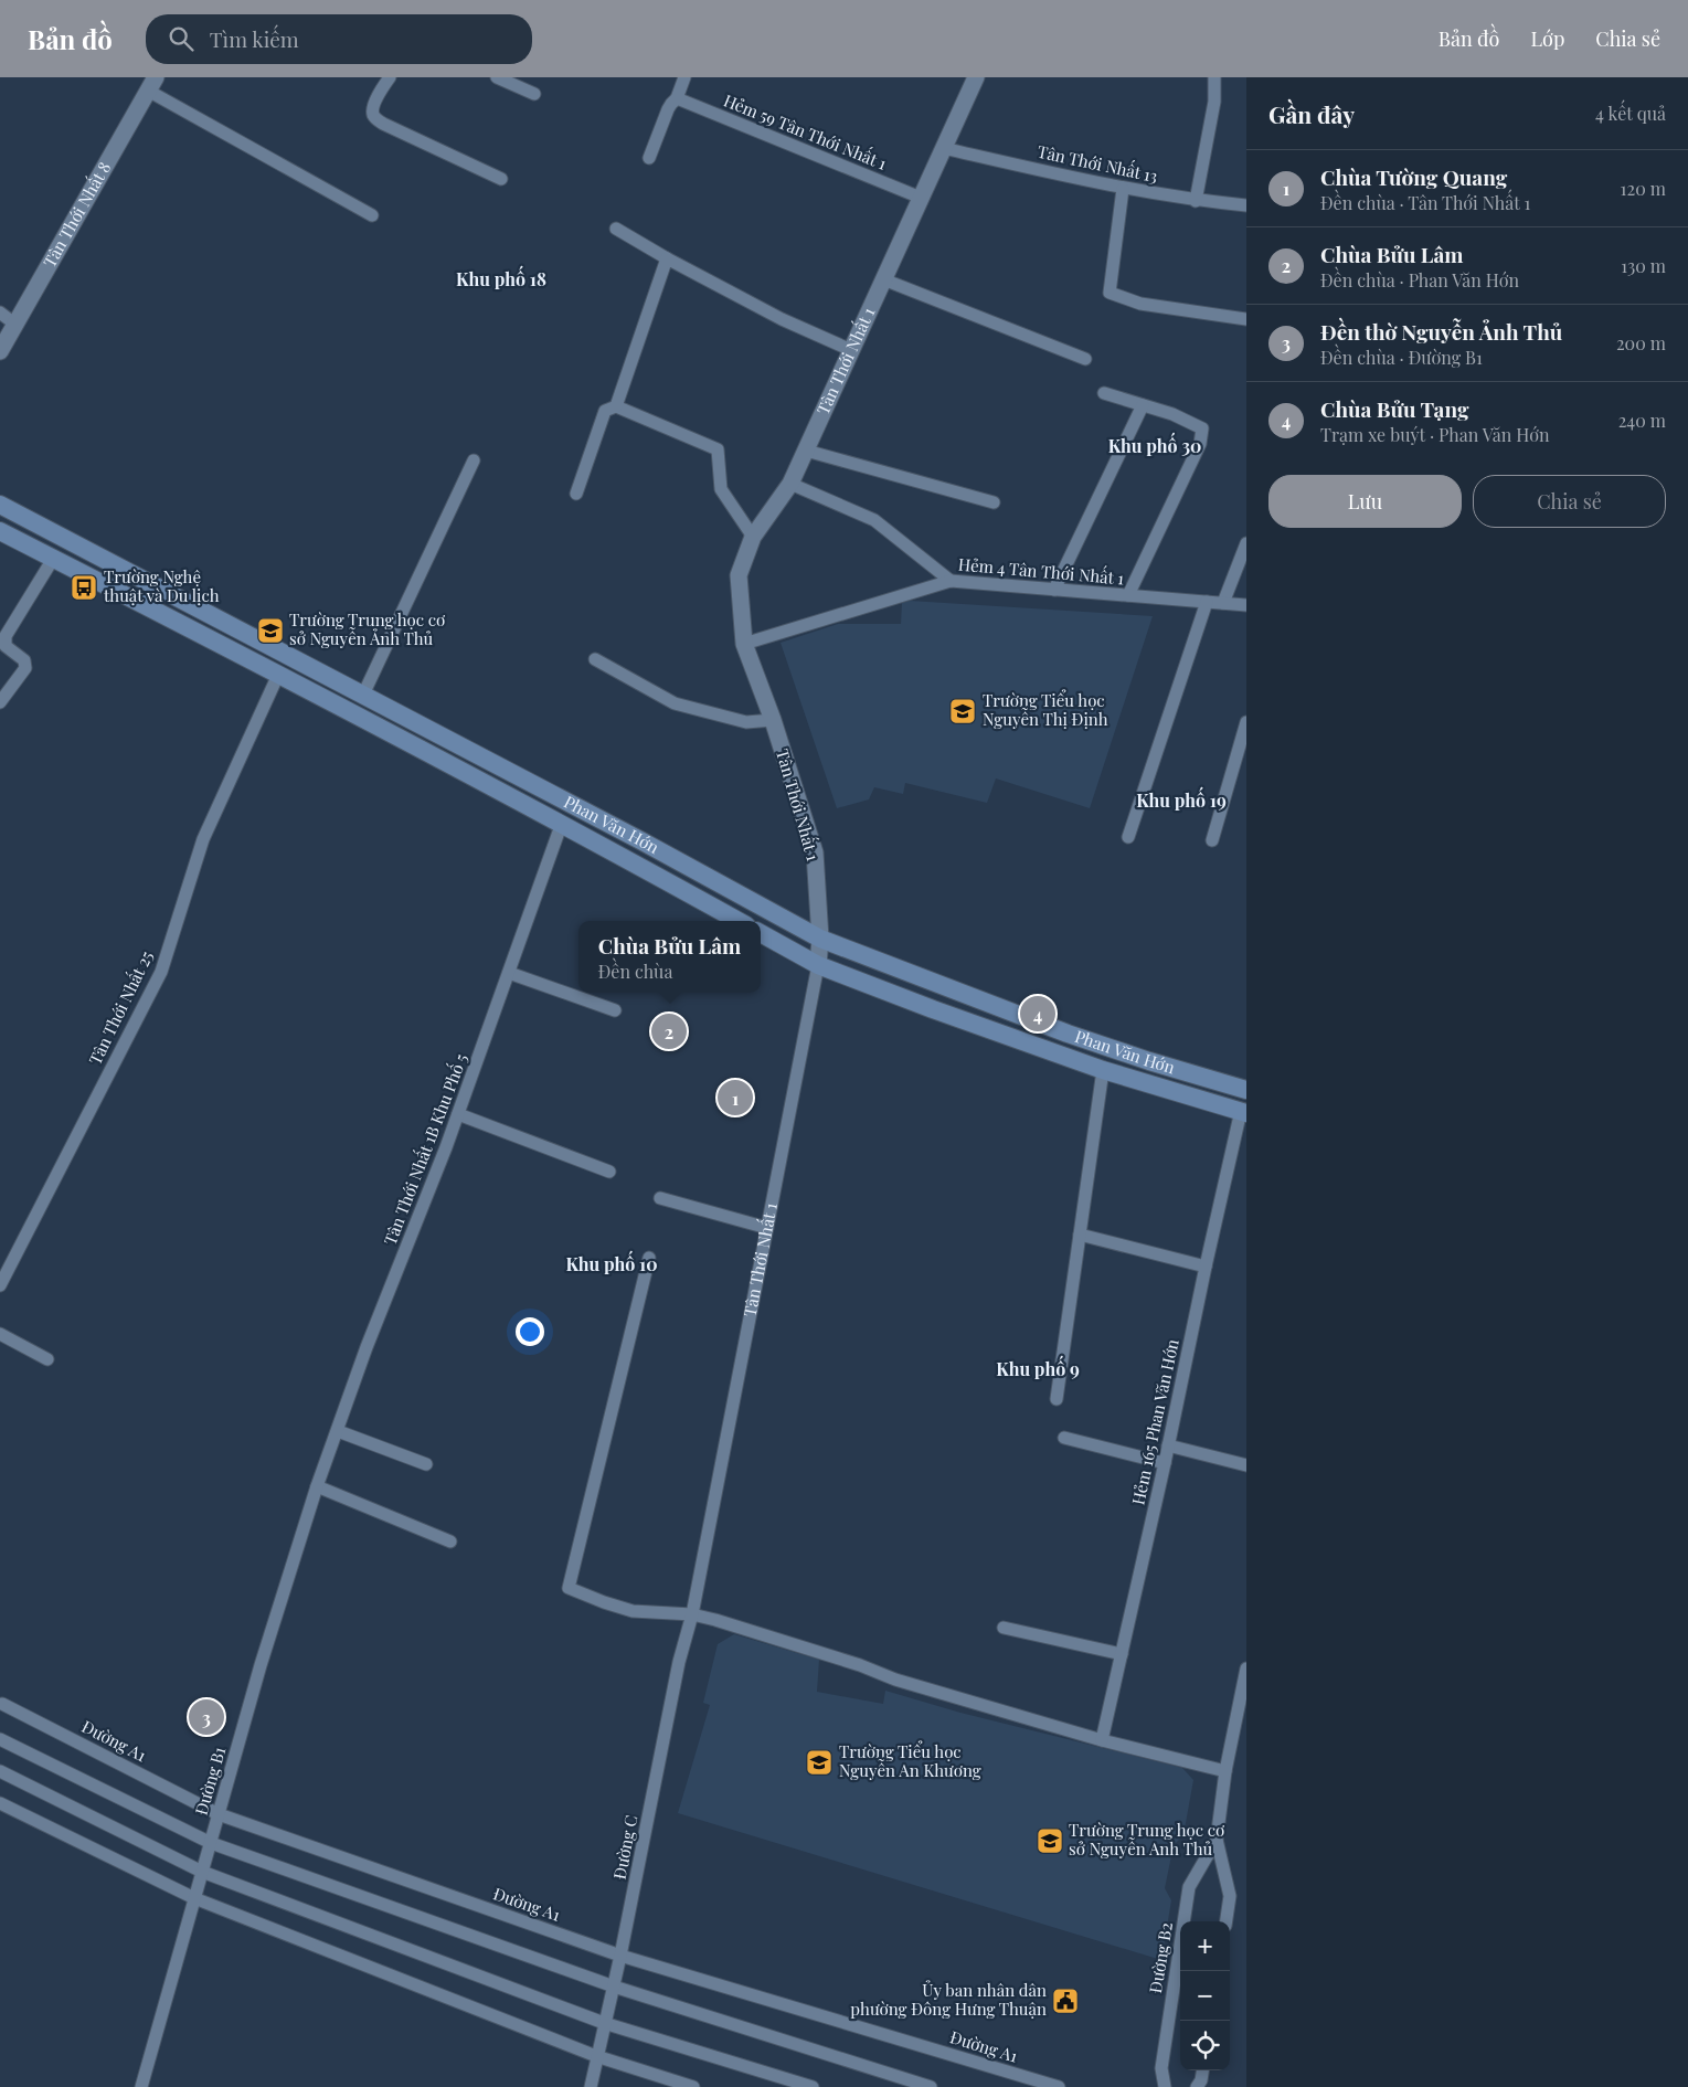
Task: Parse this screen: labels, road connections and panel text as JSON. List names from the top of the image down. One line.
{"streets":{"main road":["Phan Văn Hớn"],"street":["Hẻm 59 Tân Thới Nhất 1","Tân Thới Nhất 13","Tân Thới Nhất 8","Tân Thới Nhất 1","Hẻm 4 Tân Thới Nhất 1","Tân Thới Nhất 25","Tân Thới Nhất 1B Khu Phố 5","Hẻm 165 Phan Văn Hớn","Đường A1","Đường B1","Đường C","Đường B2"]},"crossings":[["Hẻm 59 Tân Thới Nhất 1","Tân Thới Nhất 1"],["Tân Thới Nhất 13","Tân Thới Nhất 1"],["Tân Thới Nhất 1","Hẻm 4 Tân Thới Nhất 1"],["Tân Thới Nhất 1","Phan Văn Hớn"],["Tân Thới Nhất 1","Đường C"],["Phan Văn Hớn","Tân Thới Nhất 25"],["Phan Văn Hớn","Tân Thới Nhất 1B Khu Phố 5"],["Phan Văn Hớn","Hẻm 165 Phan Văn Hớn"],["Tân Thới Nhất 1B Khu Phố 5","Đường B1"],["Đường A1","Đường B1"],["Đường A1","Đường C"]],"districts":["Khu phố 18","Khu phố 30","Khu phố 19","Khu phố 10","Khu phố 9"],"places":{"bus stop":["Trường Nghệ thuật và Du lịch"],"school or university":["Trường Trung học cơ sở Nguyễn Ảnh Thủ","Trường Tiểu học Nguyễn Thị Định","Trường Tiểu học Nguyễn An Khương","Trường Trung học cơ sở Nguyễn Anh Thủ"],"public building":["Ủy ban nhân dân phường Đông Hưng Thuận"]},"page":{"header":"Bản đồ","search":"Tìm kiếm","nav":["Bản đồ","Lớp","Chia sẻ"],"heading":["Gần đây","4 kết quả"],"list":[{"mark":"1","name":"Chùa Tường Quang","note":"Đền chùa · Tân Thới Nhất 1","value":"120 m"},{"mark":"2","name":"Chùa Bửu Lâm","note":"Đền chùa · Phan Văn Hớn","value":"130 m"},{"mark":"3","name":"Đền thờ Nguyễn Ảnh Thủ","note":"Đền chùa · Đường B1","value":"200 m"},{"mark":"4","name":"Chùa Bửu Tạng","note":"Trạm xe buýt · Phan Văn Hớn","value":"240 m"}],"buttons":["Lưu","Chia sẻ"],"popup":["Chùa Bửu Lâm","Đền chùa"],"pins":["4","2","1","3"],"map_buttons":["+","−"]}}
